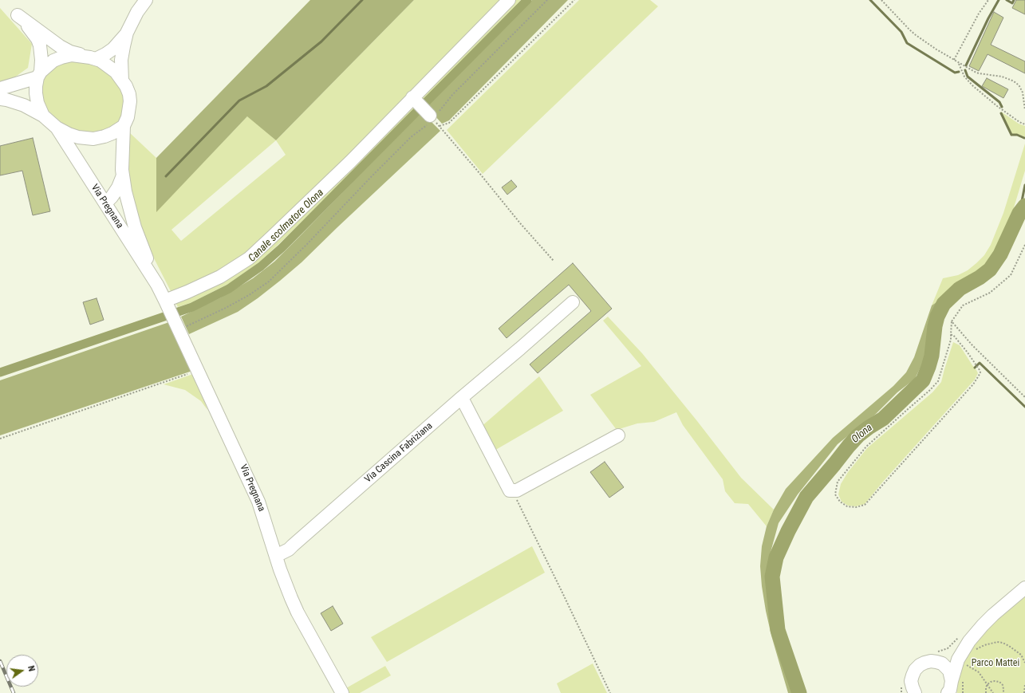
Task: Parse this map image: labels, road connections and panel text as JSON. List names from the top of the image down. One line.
{"streets":{"street":["Via Pregnana","Via Cascina Fabriziana"]},"crossings":[["Via Pregnana","Via Cascina Fabriziana"]],"water":["Canale scolmatore Olona","Olona"],"parks":["Parco Mattei"],"north":"right"}
